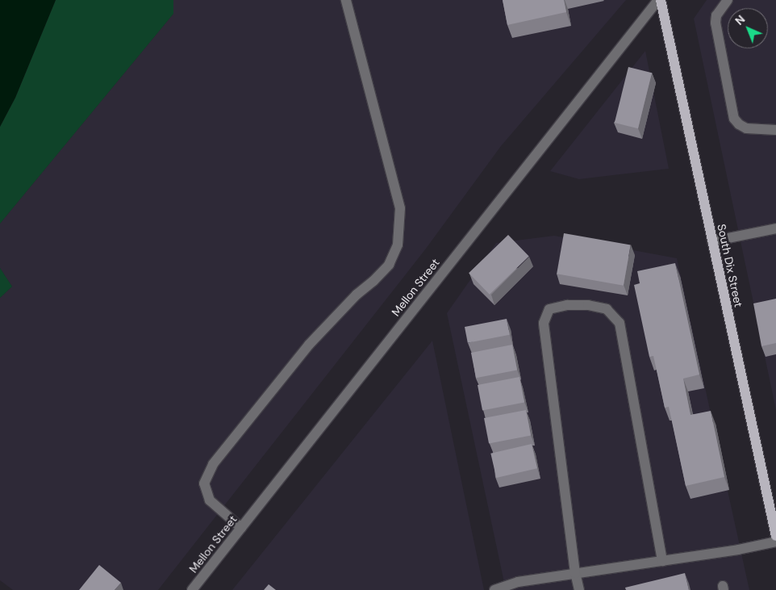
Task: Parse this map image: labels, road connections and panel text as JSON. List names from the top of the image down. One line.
{"streets":{"main road":["South Dix Street"],"street":["Mellon Street"]},"crossings":[["South Dix Street","Mellon Street"]],"north":"top left"}
